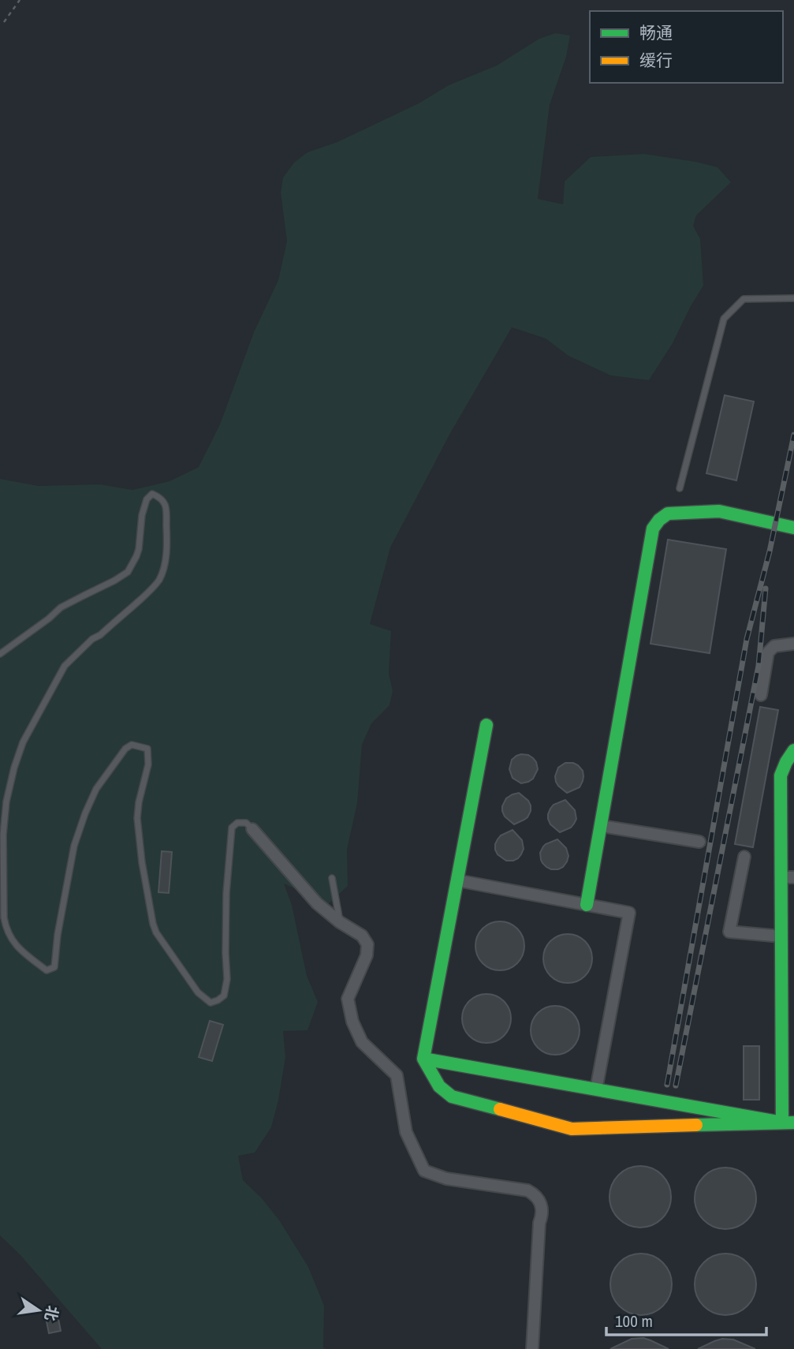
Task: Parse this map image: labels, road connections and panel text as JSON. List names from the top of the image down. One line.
{"legend":["畅通","缓行"],"scale_bar":"100 m","north":"right"}
